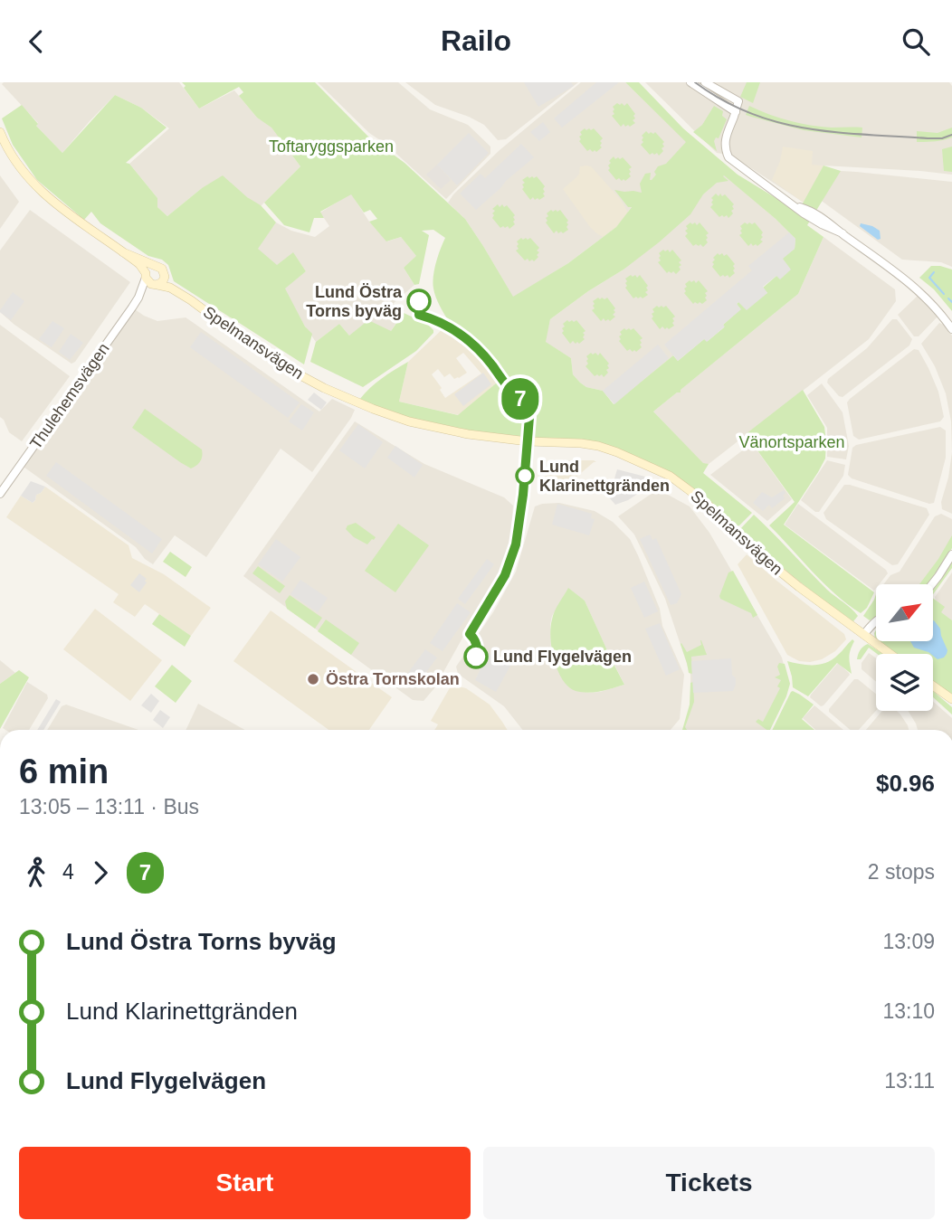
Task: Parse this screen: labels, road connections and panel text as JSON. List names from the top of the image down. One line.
{"streets":{"main road":["Spelmansvägen"],"street":["Thulehemsvägen"]},"crossings":[["Spelmansvägen","Thulehemsvägen"]],"parks":["Toftaryggsparken","Vänortsparken"],"places":["Lund Östra Torns byväg","Lund Klarinettgränden","Lund Flygelvägen","Östra Tornskolan"],"lines":["bus line 7"],"north":"top right","page":{"header":"Railo","on_map":"7","heading":["6 min","13:05 – 13:11 · Bus","$0.96"],"legs":["4","7","2 stops"],"list":[{"name":"Lund Östra Torns byväg","value":"13:09"},{"name":"Lund Klarinettgränden","value":"13:10"},{"name":"Lund Flygelvägen","value":"13:11"}],"buttons":["Start","Tickets"]}}
